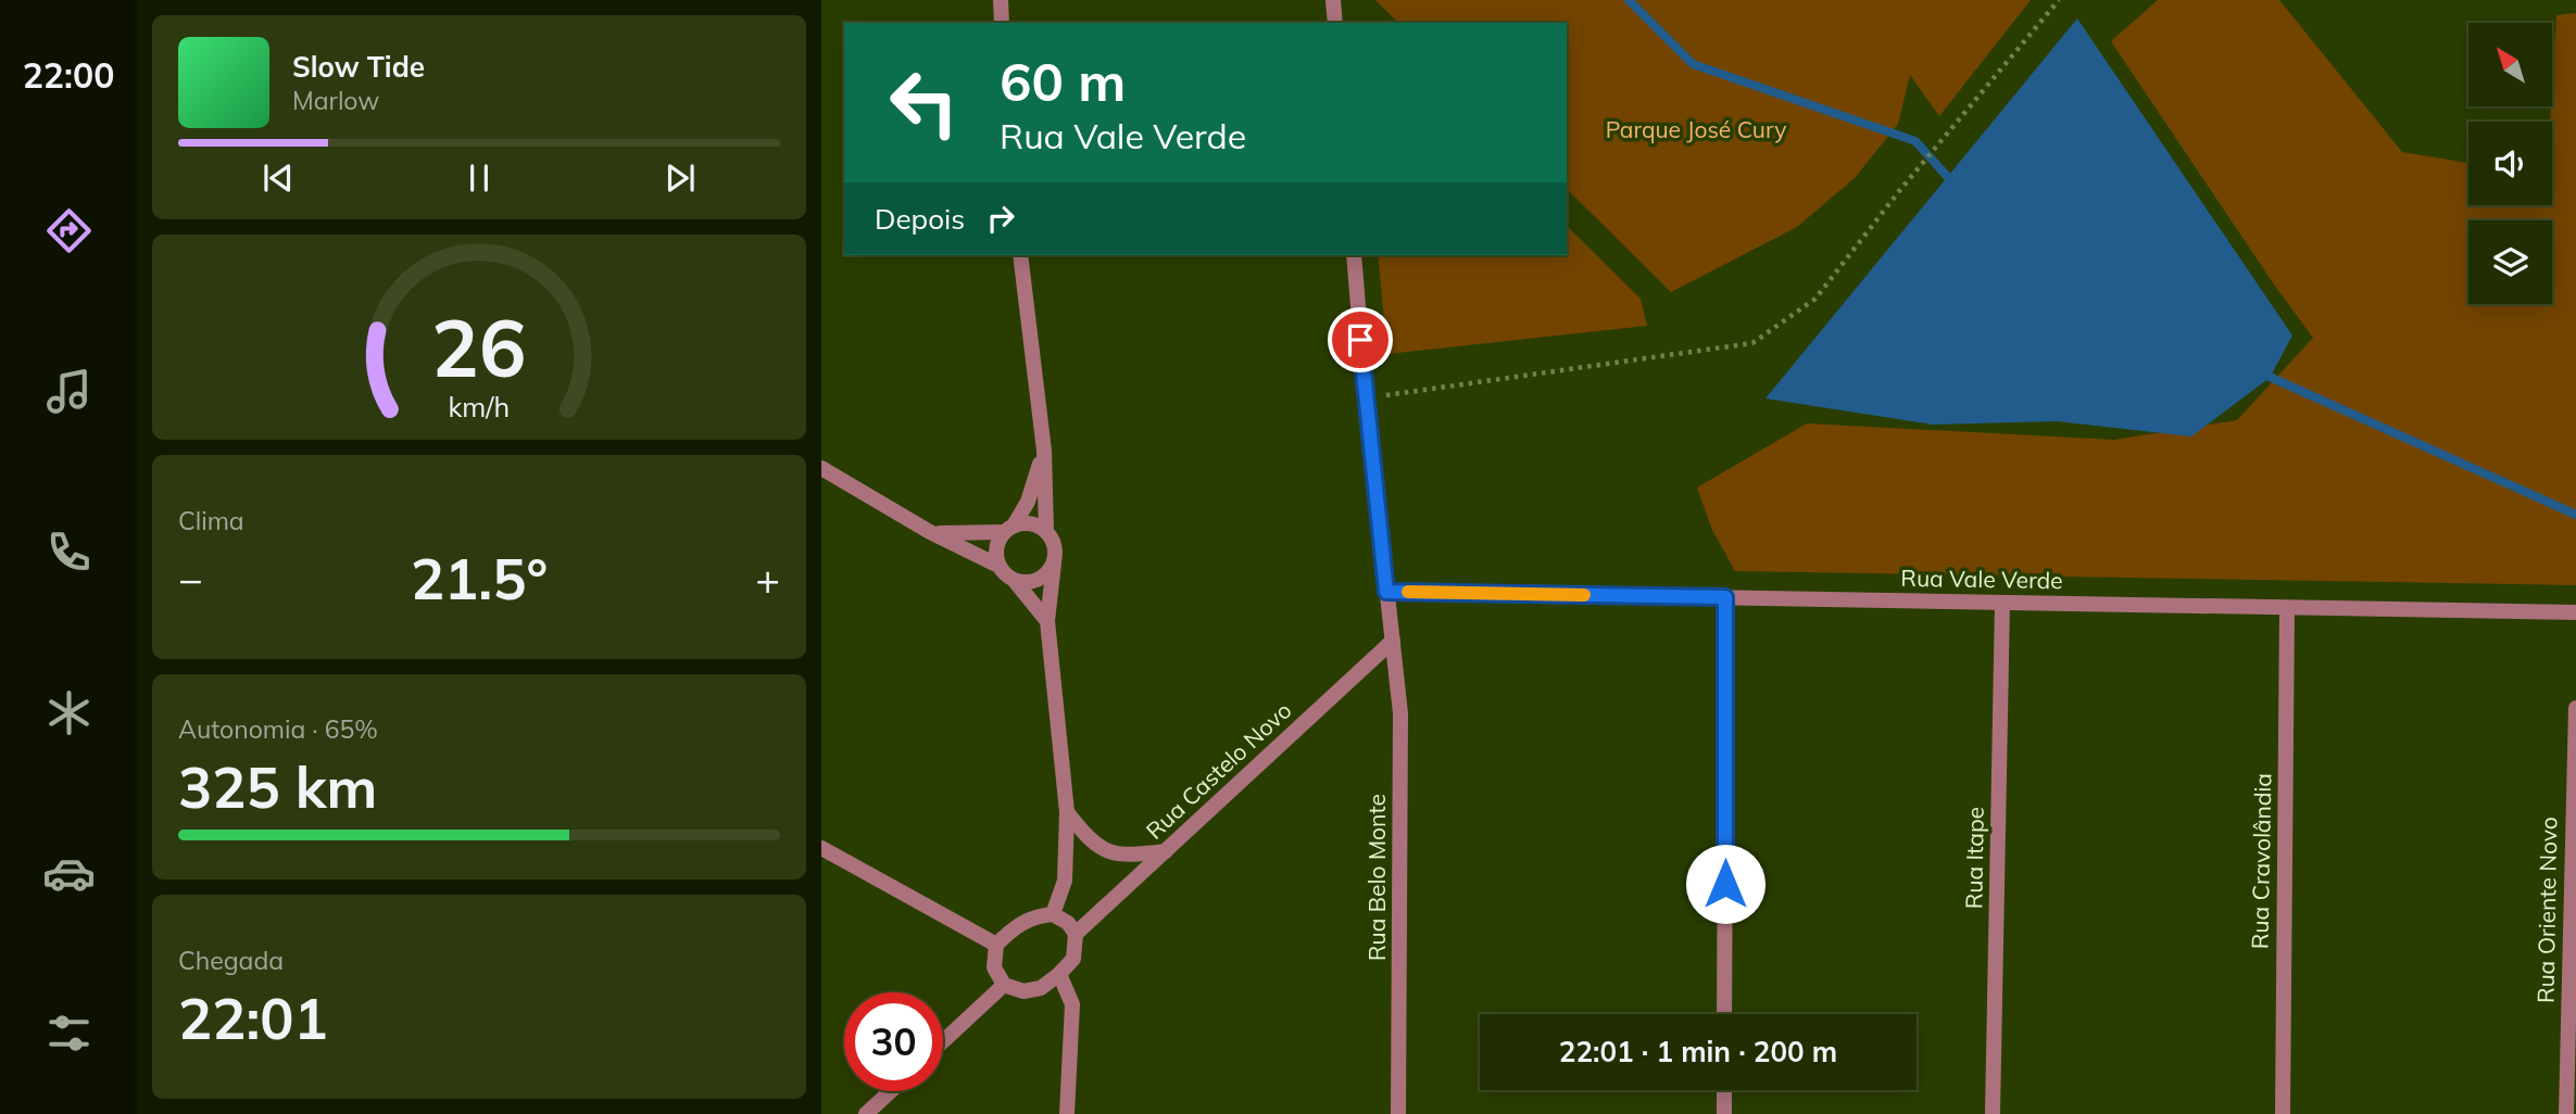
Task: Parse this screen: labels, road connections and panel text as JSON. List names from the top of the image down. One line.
{"streets":{"street":["Rua Vale Verde","Rua Castelo Novo","Rua Itape","Rua Cravolândia","Rua Belo Monte","Rua Oriente Novo"]},"crossings":[["Rua Vale Verde","Rua Itape"],["Rua Vale Verde","Rua Cravolândia"],["Rua Vale Verde","Rua Belo Monte"],["Rua Castelo Novo","Rua Belo Monte"]],"parks":["Parque José Cury"],"north":"top left","page":{"tabs":"22:00","turn":["60 m","Rua Vale Verde"],"song":["Slow Tide","Marlow"],"then":"Depois","tile":["Clima",["Autonomia · 65%","325 km"],["Chegada","22:01"]],"heat":["−","21.5°","+"],"limit":"30","trip":"22:01 · 1 min · 200 m","gauge":["26","km/h"]}}
